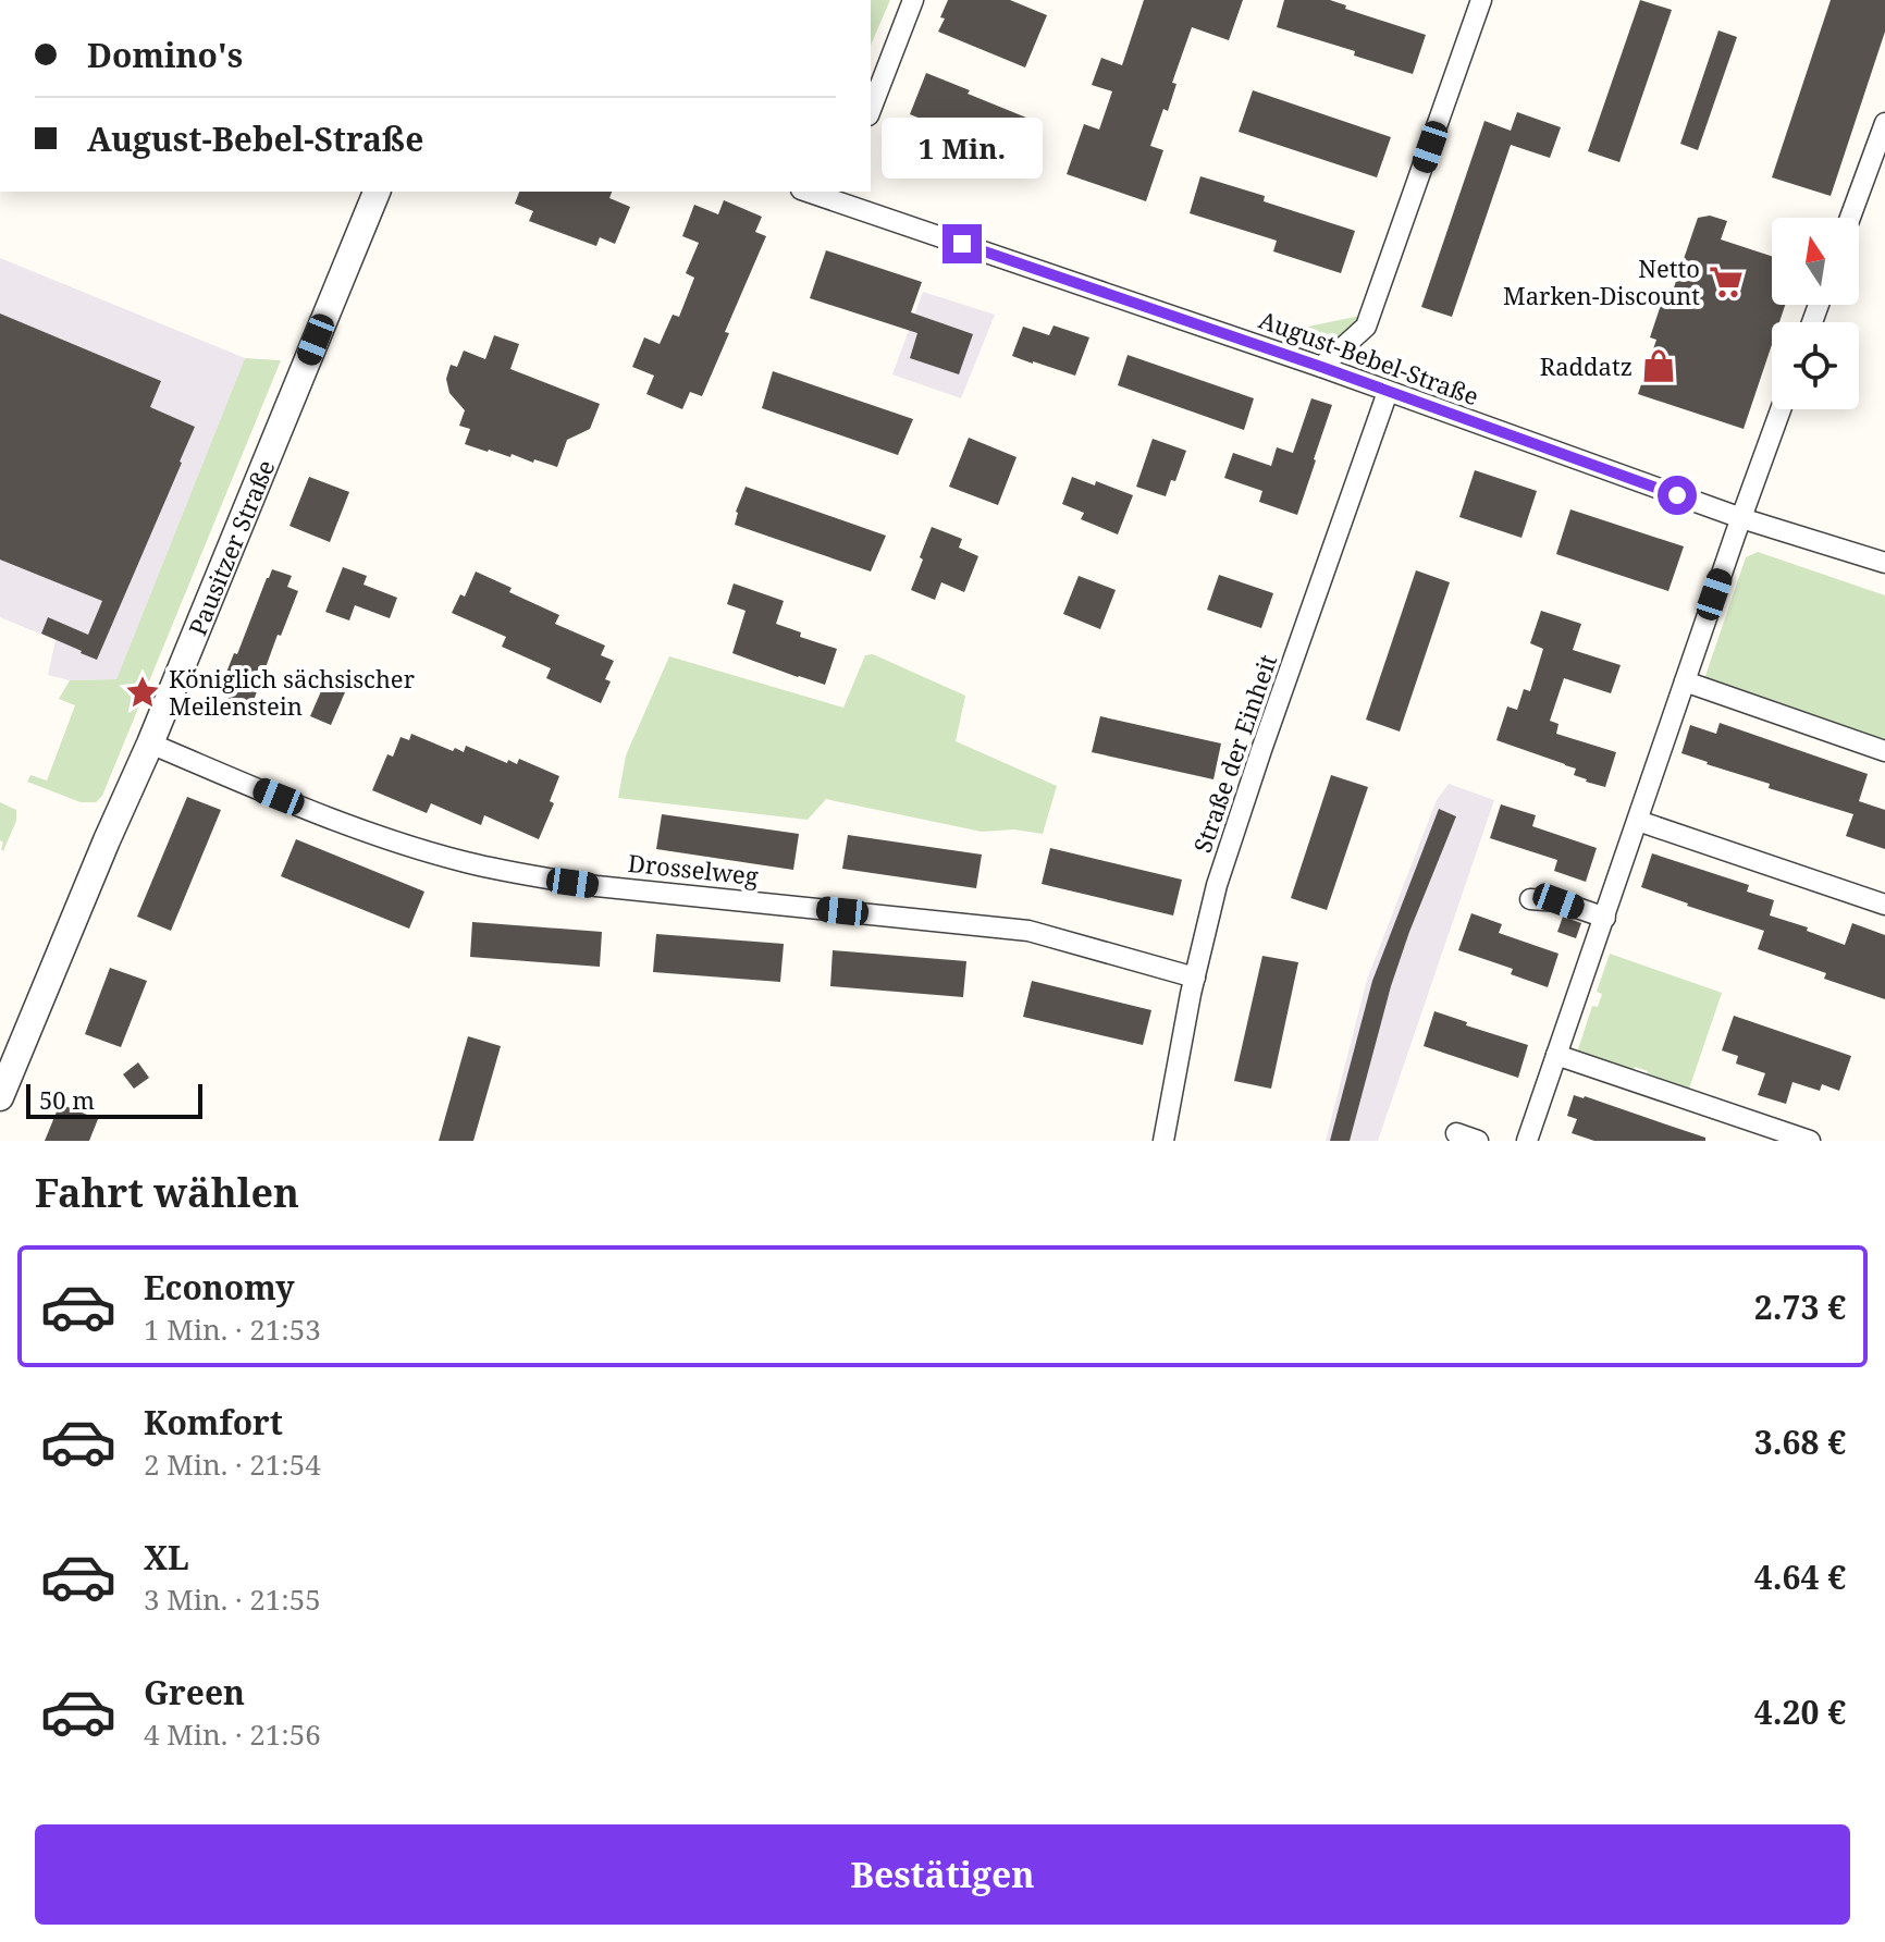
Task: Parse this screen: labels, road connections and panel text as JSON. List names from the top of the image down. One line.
{"streets":{"street":["August-Bebel-Straße","Pausitzer Straße","Straße der Einheit","Drosselweg"]},"crossings":[["August-Bebel-Straße","Straße der Einheit"],["Pausitzer Straße","Drosselweg"],["Straße der Einheit","Drosselweg"]],"places":{"supermarket":["Netto Marken-Discount"],"shop":["Raddatz"],"place":["Königlich sächsischer Meilenstein"]},"scale_bar":"50 m","north":"top","page":{"banner":["Domino's","August-Bebel-Straße"],"bubble":"1 Min.","scale":"50 m","heading":"Fahrt wählen","list":[{"name":"Economy","note":"1 Min. · 21:53","value":"2.73 €"},{"name":"Komfort","note":"2 Min. · 21:54","value":"3.68 €"},{"name":"XL","note":"3 Min. · 21:55","value":"4.64 €"},{"name":"Green","note":"4 Min. · 21:56","value":"4.20 €"}],"buttons":"Bestätigen"}}
